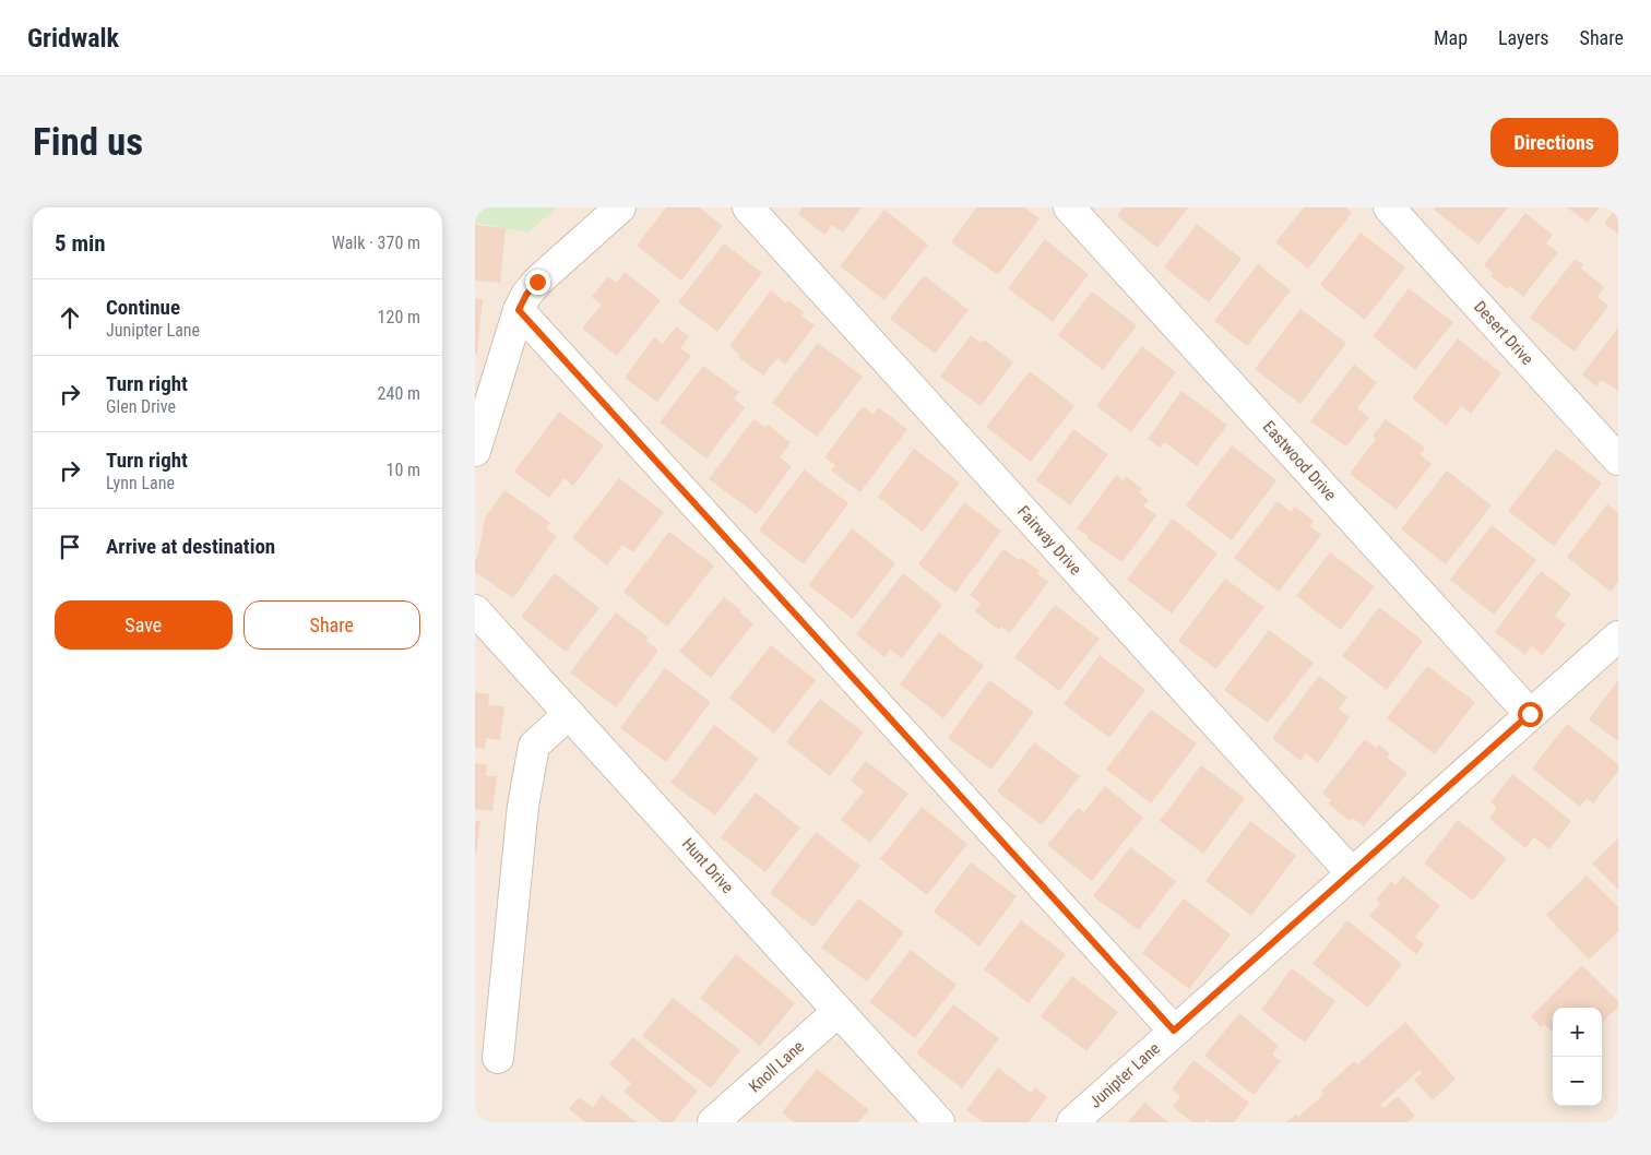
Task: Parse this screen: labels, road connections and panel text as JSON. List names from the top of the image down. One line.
{"streets":{"lane":["Desert Drive","Eastwood Drive","Fairway Drive","Hunt Drive","Knoll Lane","Junipter Lane"]},"crossings":[["Eastwood Drive","Junipter Lane"],["Fairway Drive","Junipter Lane"],["Hunt Drive","Knoll Lane"]],"page":{"header":"Gridwalk","nav":["Map","Layers","Share"],"buttons":["Directions",["Save","Share"]],"title":"Find us","heading":["5 min","Walk · 370 m"],"list":[["Continue","Junipter Lane","120 m"],["Turn right","Glen Drive","240 m"],["Turn right","Lynn Lane","10 m"],"Arrive at destination"],"map_buttons":["+","−"]}}
